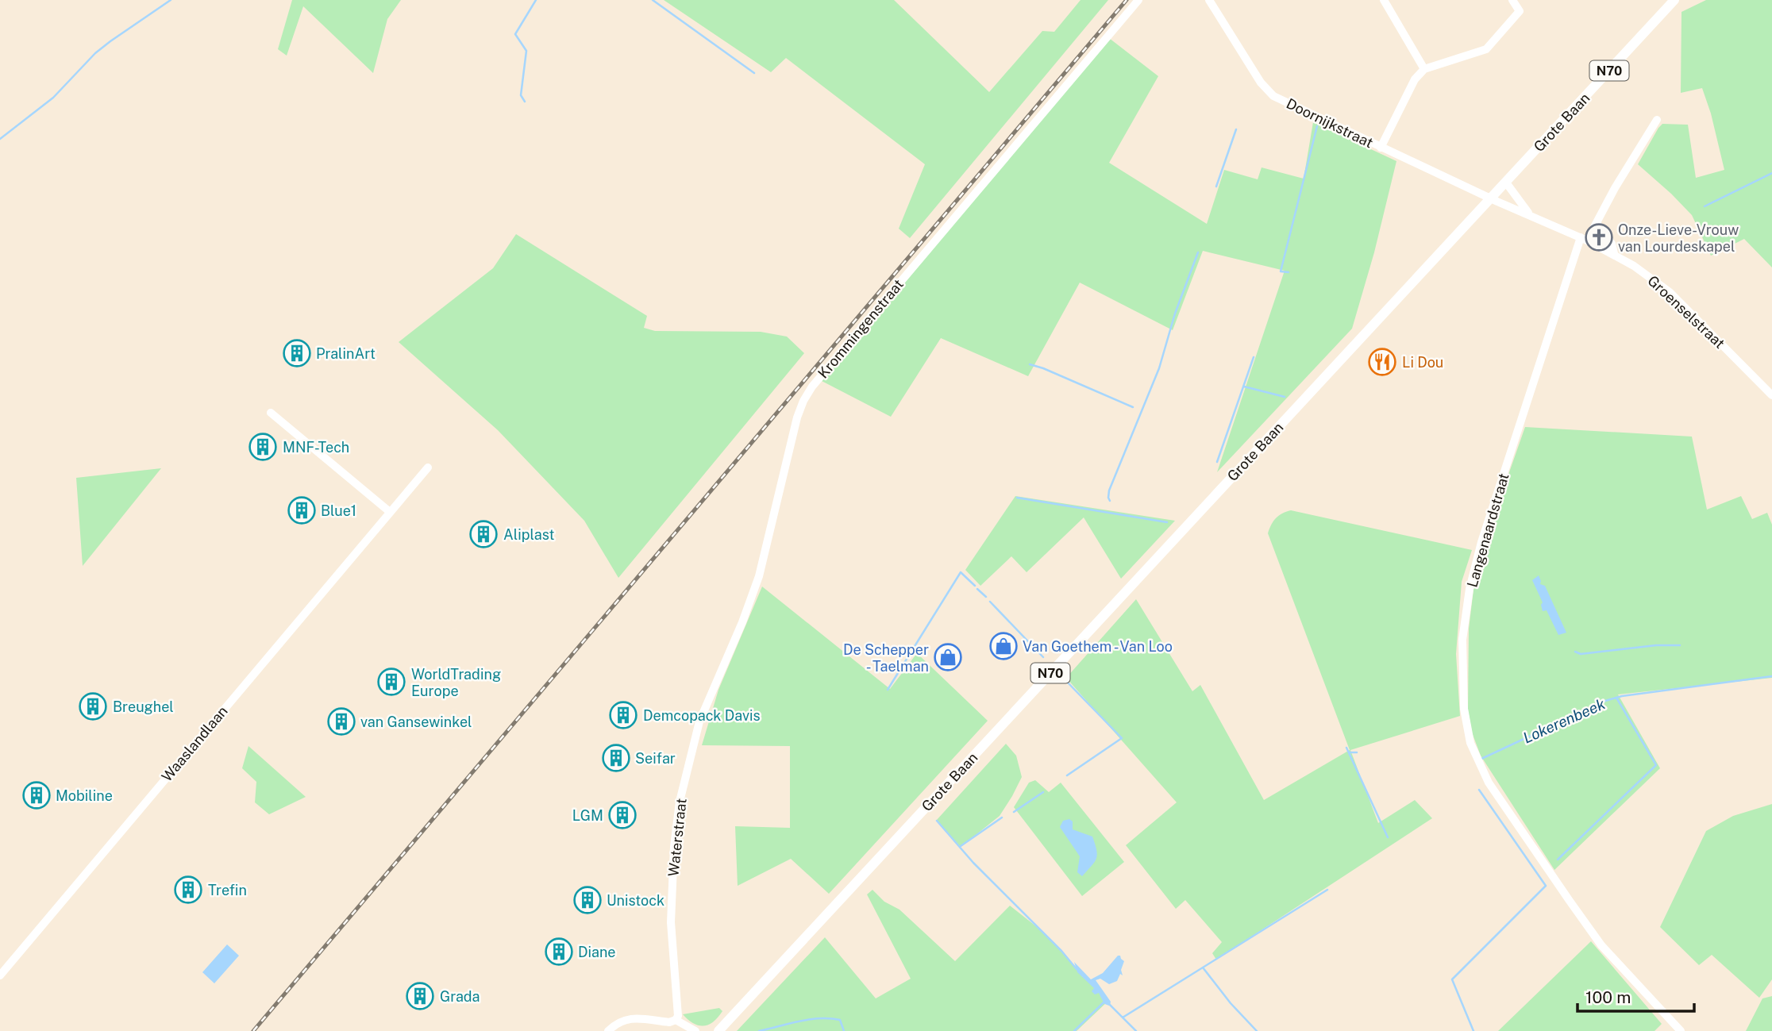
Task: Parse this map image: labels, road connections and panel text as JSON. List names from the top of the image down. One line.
{"streets":{"main road":["N70","Grote Baan"],"street":["Doornijkstraat","Groenselstraat","Krommingenstraat","Langenaardstraat","Waaslandlaan","Waterstraat"]},"crossings":[["Grote Baan","Doornijkstraat"],["Grote Baan","Groenselstraat"],["Doornijkstraat","Groenselstraat"],["Groenselstraat","Langenaardstraat"],["Krommingenstraat","Waterstraat"]],"water":["Lokerenbeek"],"places":{"church":["Onze-Lieve-Vrouw van Lourdeskapel"],"building":["PralinArt","MNF-Tech","Blue1","Aliplast","WorldTrading Europe","Breughel","Demcopack Davis","van Gansewinkel","Seifar","Mobiline","LGM","Trefin","Unistock","Diane","Grada"],"restaurant":["Li Dou"],"shop":["Van Goethem - Van Loo","De Schepper - Taelman"]},"scale_bar":"100 m"}
